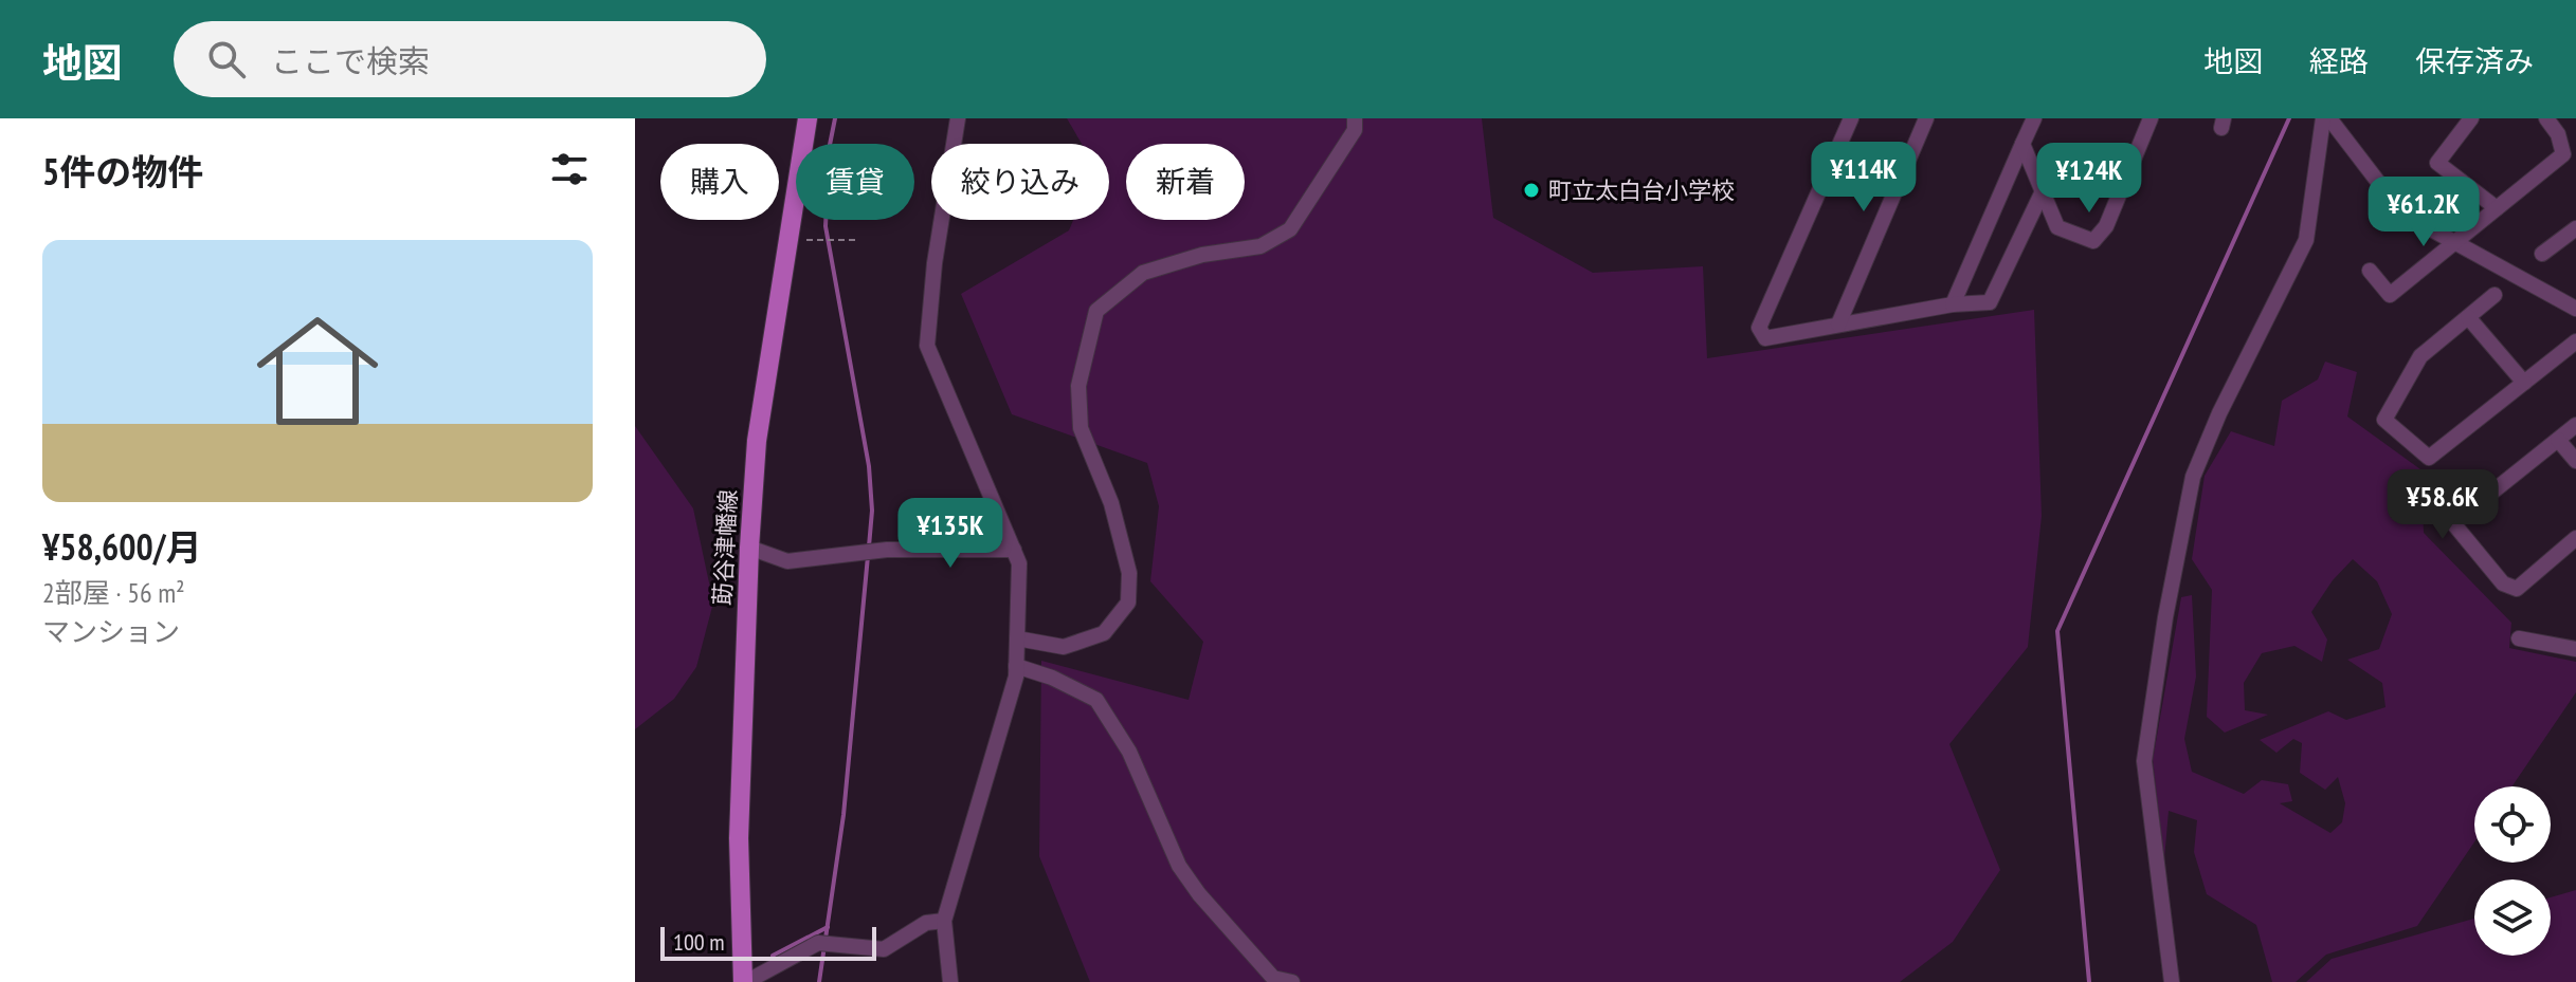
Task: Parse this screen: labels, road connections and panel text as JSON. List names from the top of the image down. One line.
{"streets":{"main road":["莇谷津幡線"]},"places":["町立太白台小学校"],"scale_bar":"100 m","page":{"header":"地図","search":"ここで検索","nav":["地図","経路","保存済み"],"heading":"5件の物件","price":["¥114K","¥124K","¥61.2K","¥58.6K","¥135K"],"chip":["購入","賃貸","絞り込み","新着"],"list":[{"name":"¥58,600/月","note":"2部屋 · 56 m² · マンション"}],"scale":"100 m"}}
